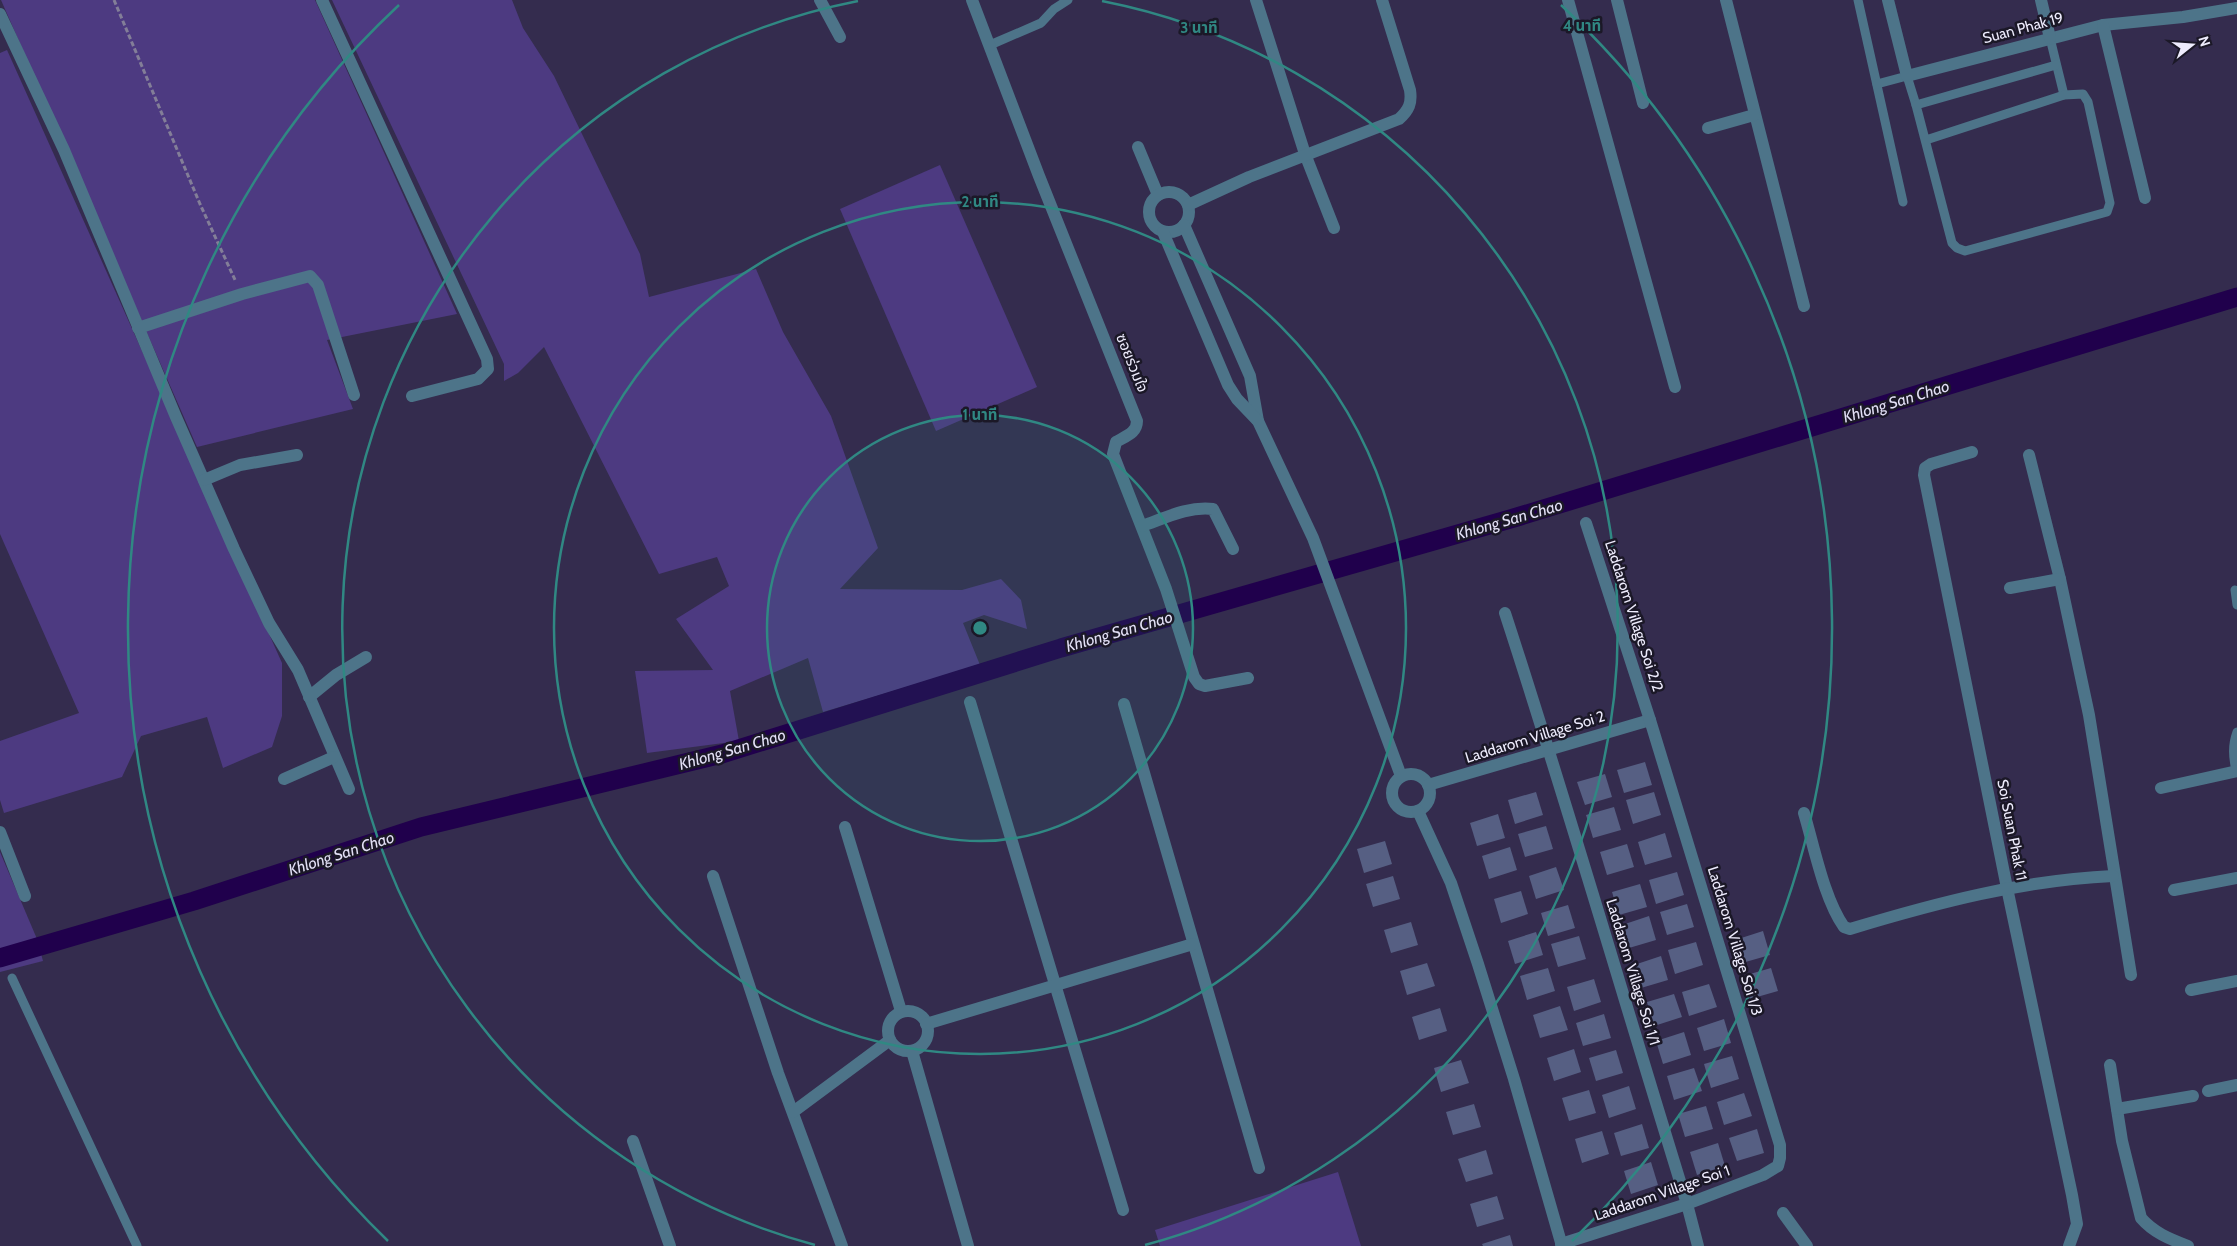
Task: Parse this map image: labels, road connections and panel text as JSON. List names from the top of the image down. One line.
{"streets":{"street":["Suan Phak 19","ซอยร่วมใจ","Laddarom Village Soi 2/2","Laddarom Village Soi 2","Soi Suan Phak 11","Laddarom Village Soi 1/3","Laddarom Village Soi 1/1","Laddarom Village Soi 1"]},"crossings":[["Laddarom Village Soi 2/2","Laddarom Village Soi 2"],["Laddarom Village Soi 2/2","Laddarom Village Soi 1/3"],["Laddarom Village Soi 2","Laddarom Village Soi 1/3"],["Laddarom Village Soi 2","Laddarom Village Soi 1/1"],["Laddarom Village Soi 1/3","Laddarom Village Soi 1"],["Laddarom Village Soi 1/1","Laddarom Village Soi 1"]],"water":["Khlong San Chao"],"north":"right","rings":["4 นาที","3 นาที","2 นาที","1 นาที"]}
